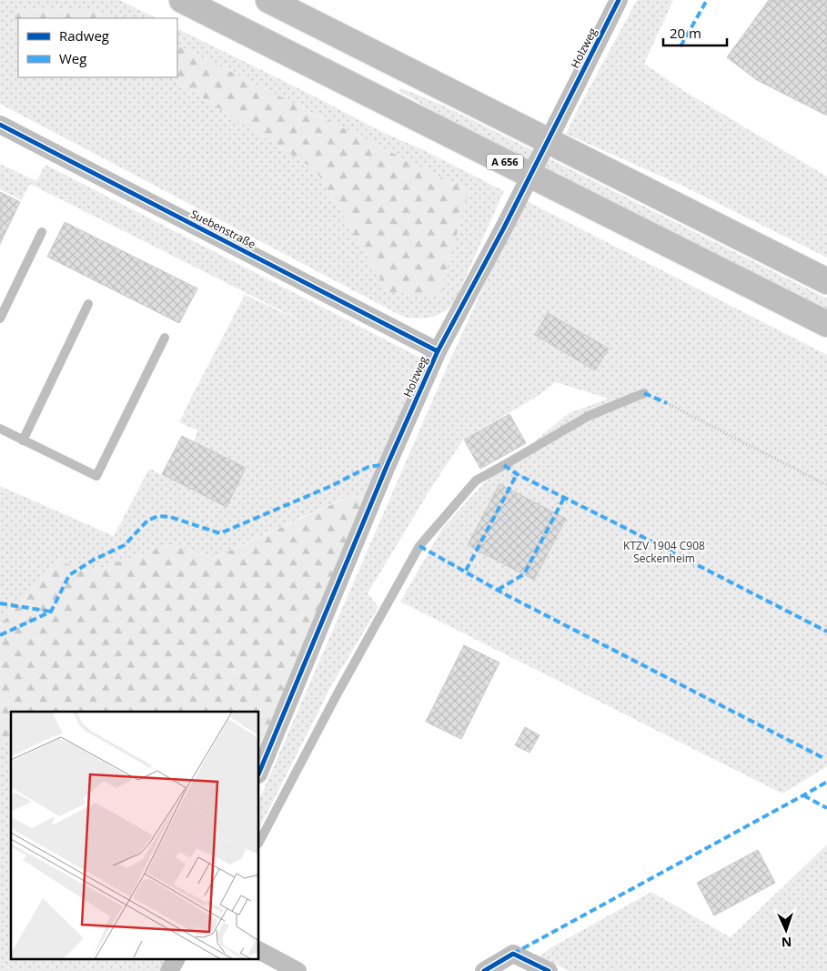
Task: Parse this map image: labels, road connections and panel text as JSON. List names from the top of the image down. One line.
{"streets":{"highway":["A 656"],"street":["Holzweg","Suebenstraße"]},"crossings":[["Holzweg","Suebenstraße"]],"parks":["KTZV 1904 C908 Seckenheim"],"legend":["Radweg","Weg"],"scale_bar":"20 m","north":"bottom"}
